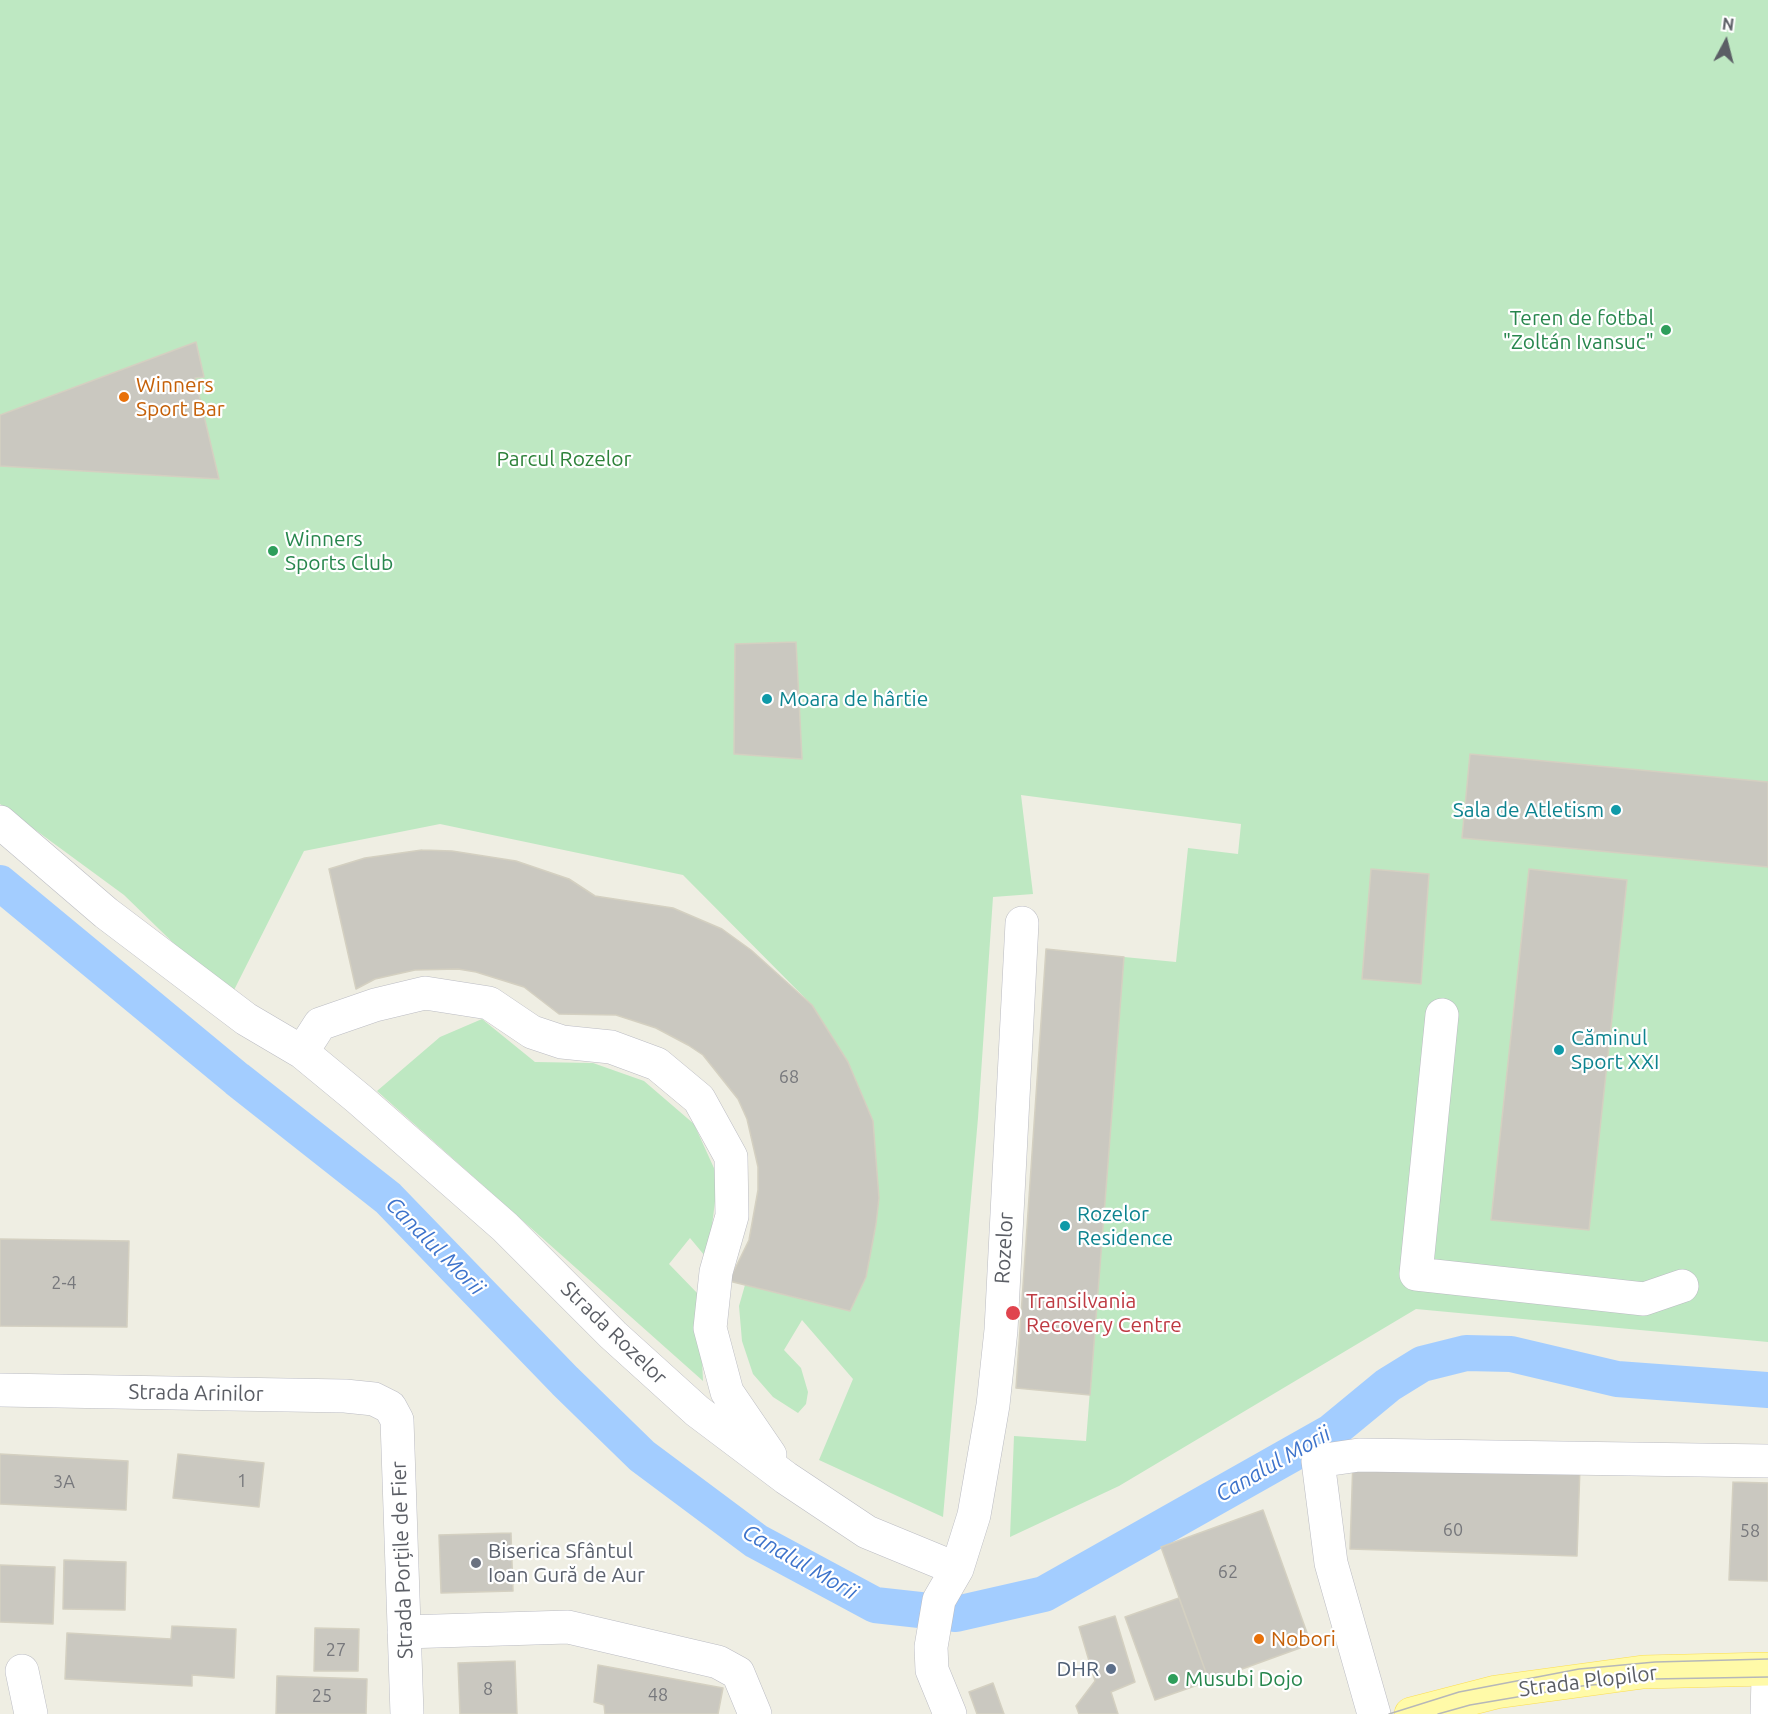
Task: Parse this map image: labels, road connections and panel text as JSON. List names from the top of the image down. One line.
{"streets":{"main road":["Strada Plopilor"],"street":["Rozelor","Strada Rozelor","Strada Arinilor","Strada Porțile de Fier"]},"crossings":[["Rozelor","Strada Rozelor"],["Strada Arinilor","Strada Porțile de Fier"]],"water":["Canalul Morii"],"parks":["Parcul Rozelor"],"places":["Teren de fotbal \"Zoltán Ivansuc\"","Winners Sport Bar","Winners Sports Club","Moara de hârtie","Sala de Atletism","Căminul Sport XXI","Rozelor Residence","Transilvania Recovery Centre","Biserica Sfântul Ioan Gură de Aur","Nobori","DHR","Musubi Dojo"],"house_numbers":["68","2-4","1","3A","60","58","62","27","8","48","25"],"north":"top"}
